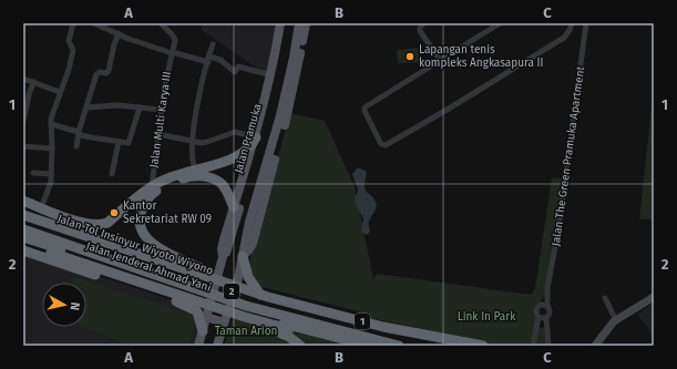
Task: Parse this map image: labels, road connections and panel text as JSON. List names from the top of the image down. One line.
{"streets":{"highway":["Jalan Tol Insinyur Wiyoto Wiyono","Jalan Jenderal Ahmad Yani","2","1"],"main road":["Jalan Pramuka"],"street":["Jalan Multi Karya III","Jalan The Green Pramuka Apartment"]},"crossings":[["Jalan Pramuka","Jalan Jenderal Ahmad Yani"]],"parks":["Link In Park","Taman Arion"],"places":["Lapangan tenis kompleks Angkasapura II","Kantor Sekretariat RW 09"],"north":"right","grid":{"columns":["A","B","C"],"rows":["1","2"]}}
